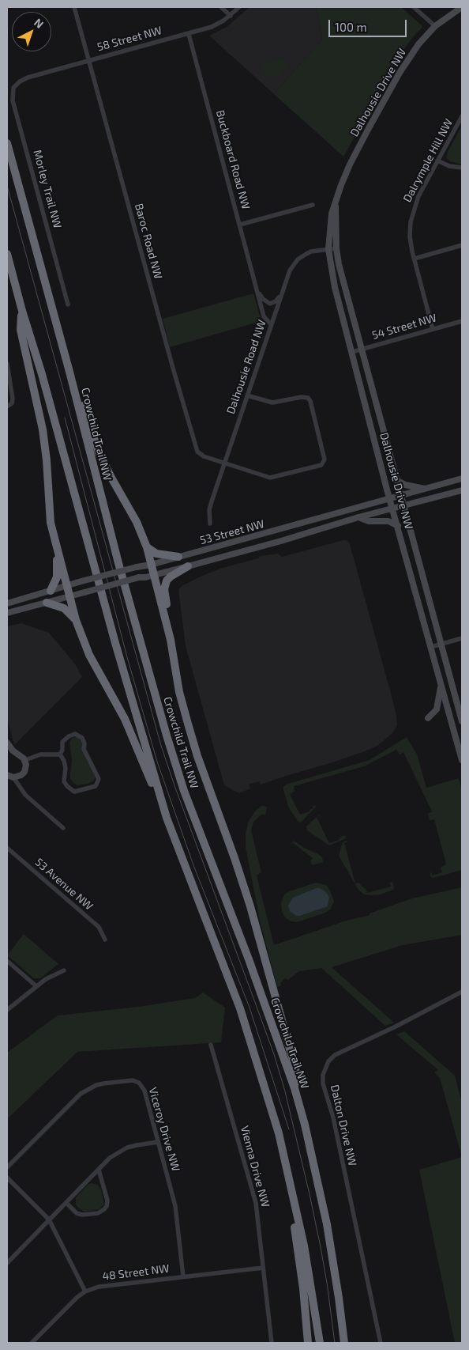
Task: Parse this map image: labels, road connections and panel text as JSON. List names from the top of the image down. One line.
{"streets":{"highway":["Crowchild Trail NW"],"street":["58 Street NW","Dalhousie Drive NW","Buckboard Road NW","Dalrymple Hill NW","Morley Trail NW","Baroc Road NW","54 Street NW","Dalhousie Road NW","53 Street NW","53 Avenue NW","Dalton Drive NW","Viceroy Drive NW","Vienna Drive NW","48 Street NW"]},"crossings":[["58 Street NW","Buckboard Road NW"],["58 Street NW","Morley Trail NW"],["58 Street NW","Baroc Road NW"],["Dalhousie Drive NW","54 Street NW"],["Dalhousie Drive NW","Dalhousie Road NW"],["Dalhousie Drive NW","53 Street NW"],["Buckboard Road NW","Dalhousie Road NW"],["Dalrymple Hill NW","54 Street NW"],["Baroc Road NW","Dalhousie Road NW"],["Viceroy Drive NW","48 Street NW"],["Vienna Drive NW","48 Street NW"]],"scale_bar":"100 m","north":"top right"}
